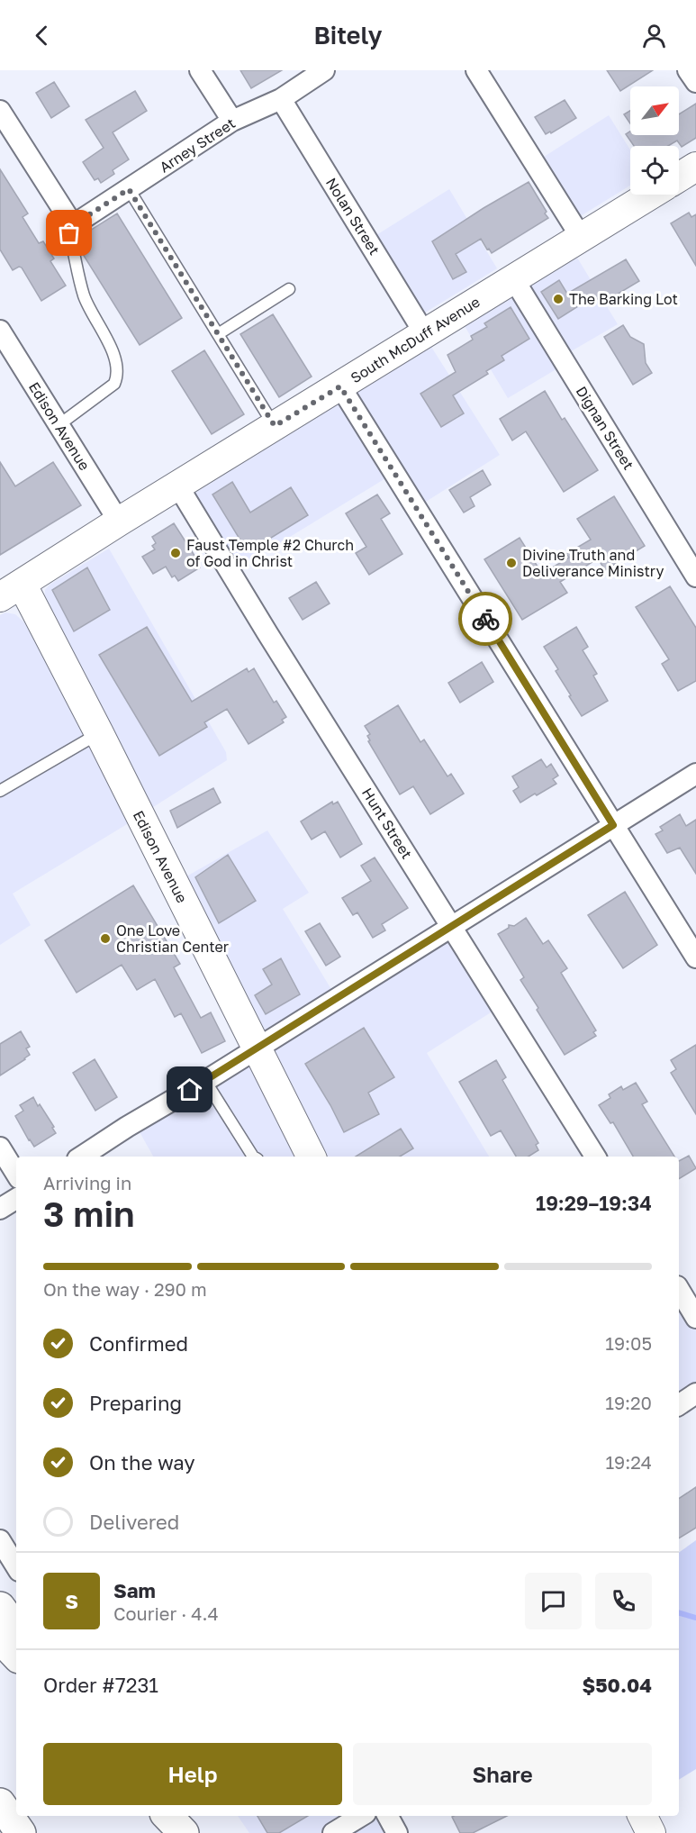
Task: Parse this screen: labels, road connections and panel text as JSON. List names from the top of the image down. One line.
{"streets":{"main road":["South McDuff Avenue","Edison Avenue"],"street":["Arney Street","Nolan Street","Dignan Street","Hunt Street"]},"crossings":[["Arney Street","Nolan Street"],["Nolan Street","South McDuff Avenue"],["South McDuff Avenue","Edison Avenue"],["South McDuff Avenue","Dignan Street"],["South McDuff Avenue","Hunt Street"]],"places":["The Barking Lot","Faust Temple #2 Church of God in Christ","Divine Truth and Deliverance Ministry","One Love Christian Center"],"north":"top right","page":{"header":"Bitely","heading":["3 min","Arriving in","19:29–19:34"],"panel":["Sam","Courier · 4.4","Order #7231","$50.04"],"bar":"On the way · 290 m","list":[["Confirmed","19:05"],["Preparing","19:20"],["On the way","19:24"],"Delivered"],"round":"S","buttons":["Help","Share"]}}
